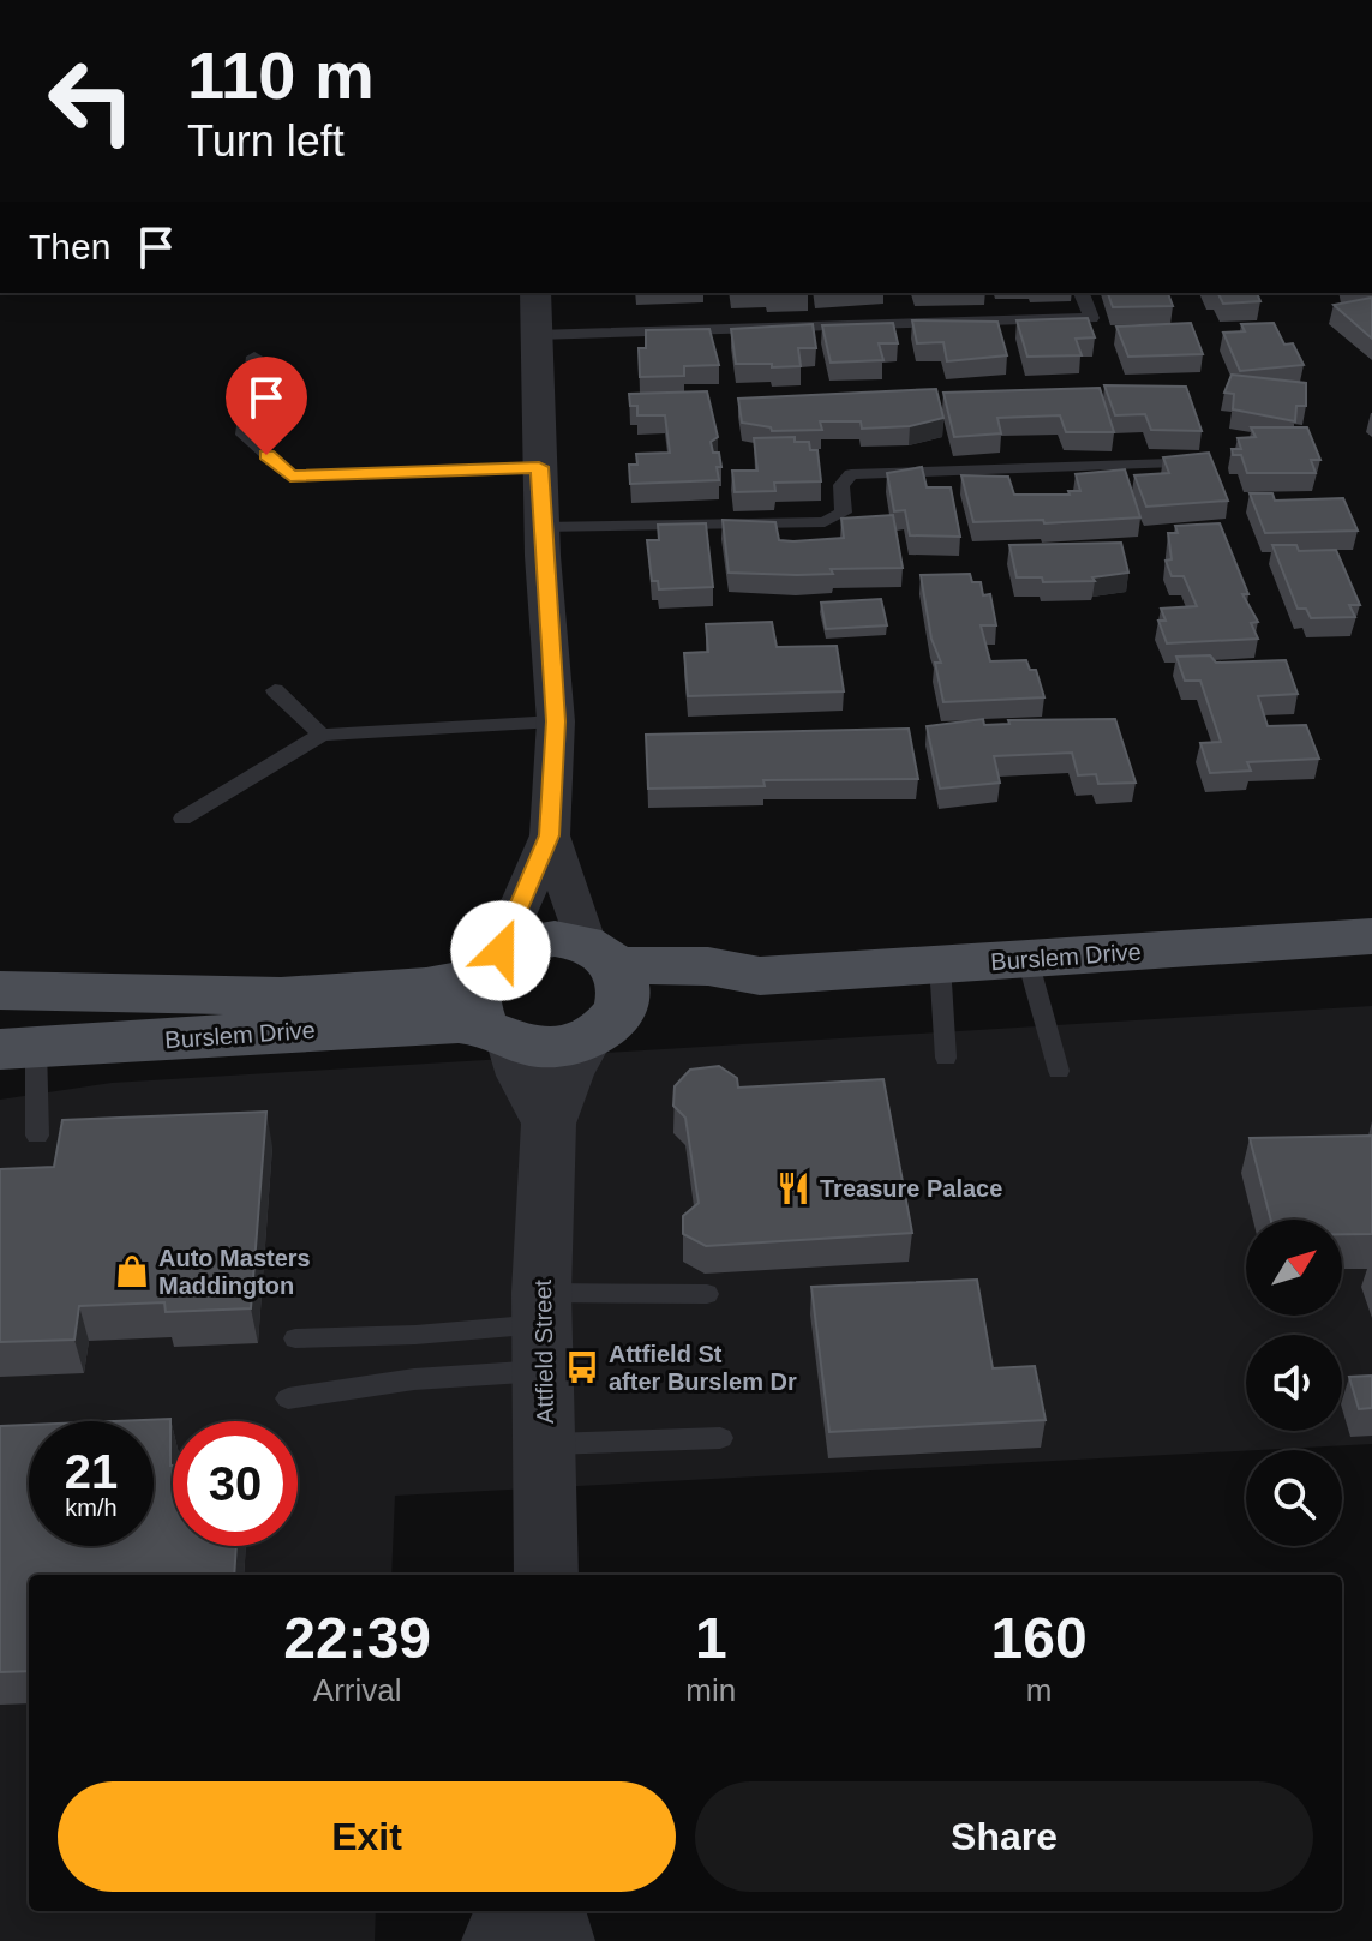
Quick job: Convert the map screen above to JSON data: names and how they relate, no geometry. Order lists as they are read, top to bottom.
{
  "streets": {
    "main road": ["Burslem Drive"],
    "street": ["Attfield Street"]
  },
  "crossings": [
    ["Burslem Drive", "Attfield Street"]
  ],
  "places": {
    "restaurant": ["Treasure Palace"],
    "shop": ["Auto Masters Maddington"],
    "bus stop": ["Attfield St after Burslem Dr"]
  },
  "north": "top right",
  "page": {
    "turn": ["110 m", "Turn left"],
    "then": "Then",
    "speed": "21 km/h",
    "limit": "30",
    "eta": [
      "22:39",
      "Arrival",
      "1",
      "min",
      "160",
      "m"
    ],
    "buttons": ["Exit", "Share"]
  }
}
